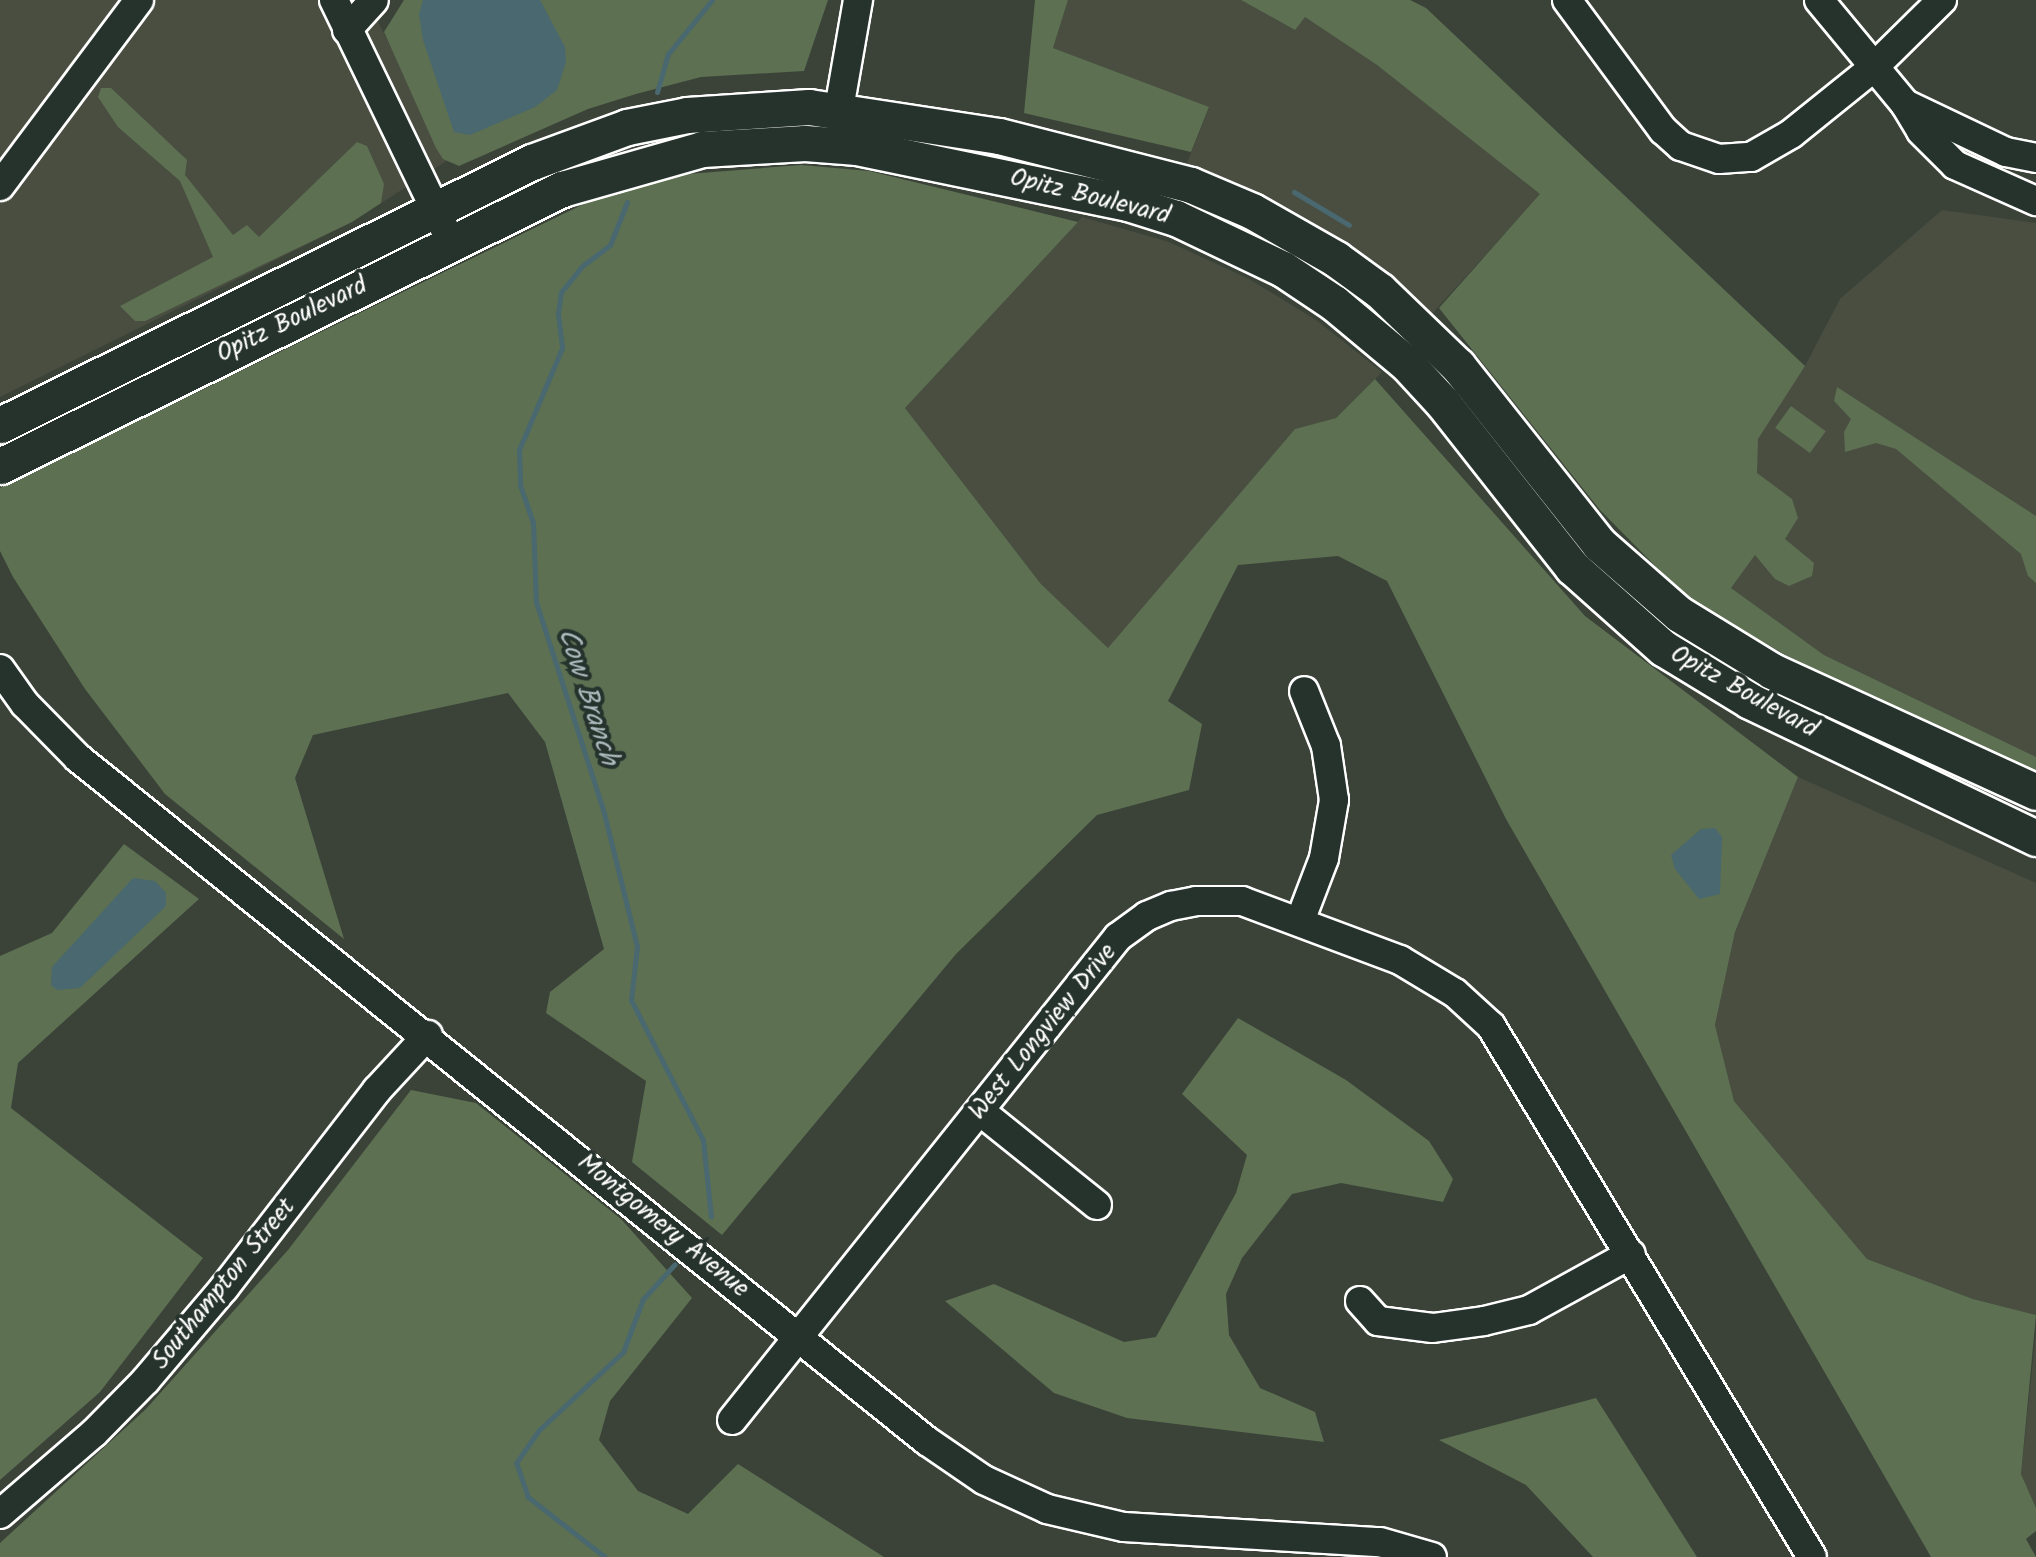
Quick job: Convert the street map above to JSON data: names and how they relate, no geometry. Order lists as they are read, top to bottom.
{
  "streets": {
    "main road": ["Opitz Boulevard"],
    "street": ["West Longview Drive", "Montgomery Avenue", "Southampton Street"]
  },
  "crossings": [
    ["West Longview Drive", "Montgomery Avenue"],
    ["Montgomery Avenue", "Southampton Street"]
  ],
  "water": ["Cow Branch"]
}
